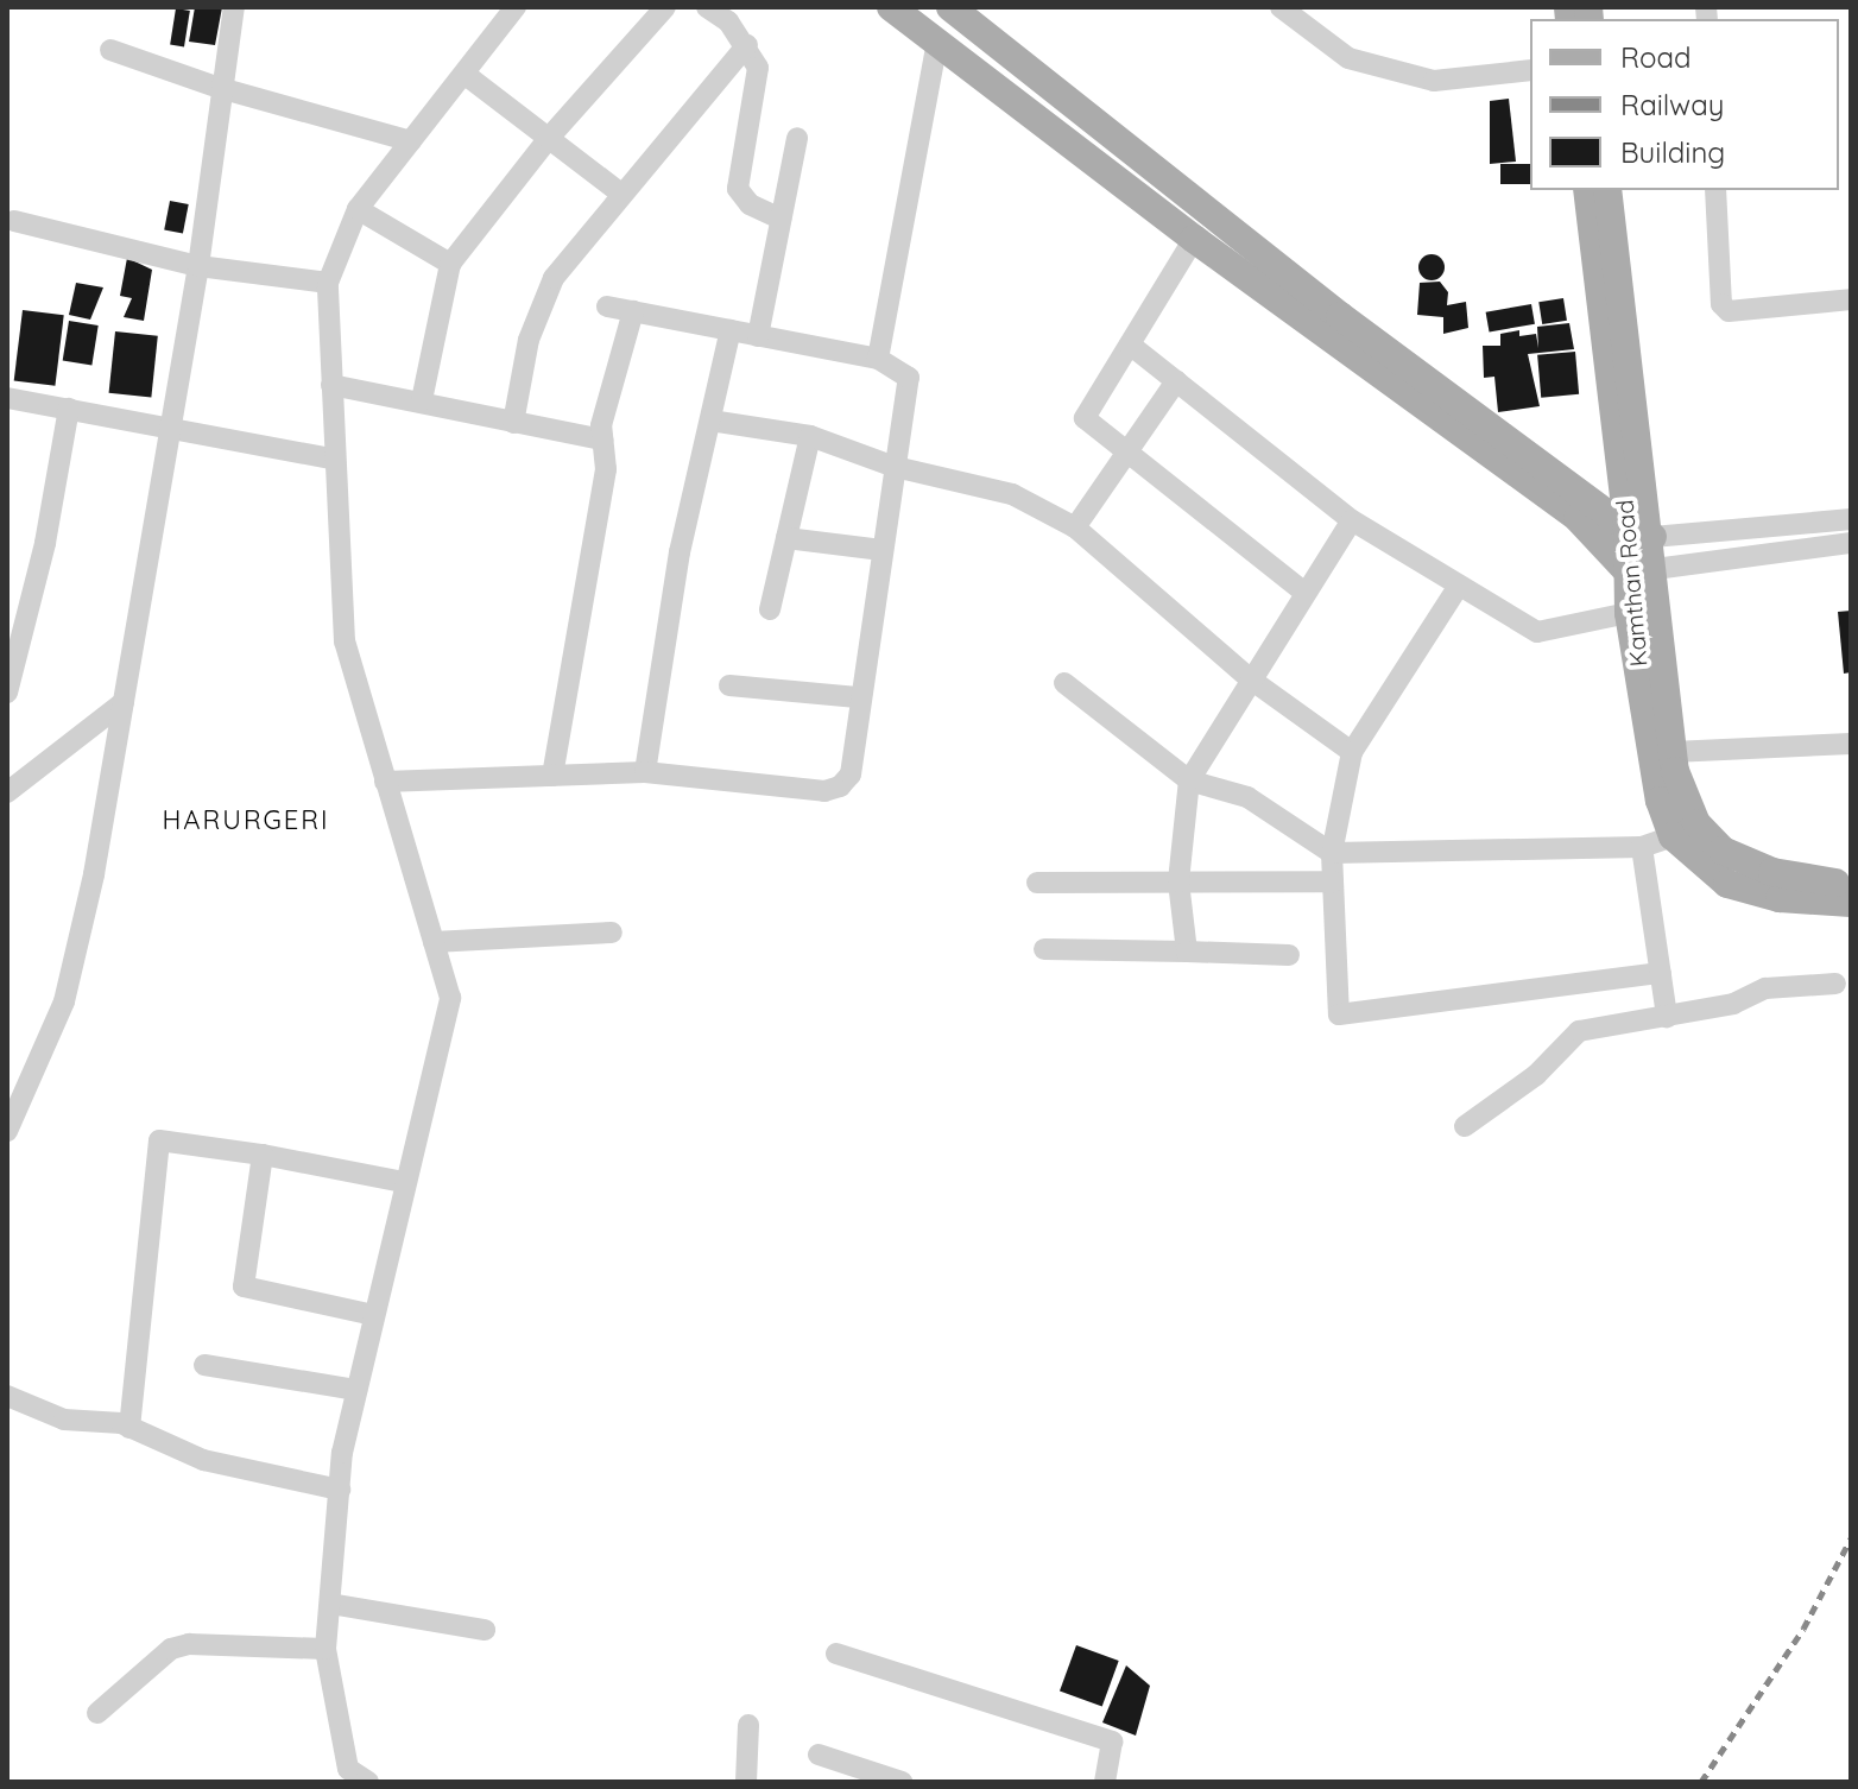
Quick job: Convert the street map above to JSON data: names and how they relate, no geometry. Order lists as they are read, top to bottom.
{
  "streets": {
    "main road": ["Kamthan Road"]
  },
  "districts": ["HARURGERI"],
  "legend": ["Road", "Railway", "Building"]
}
